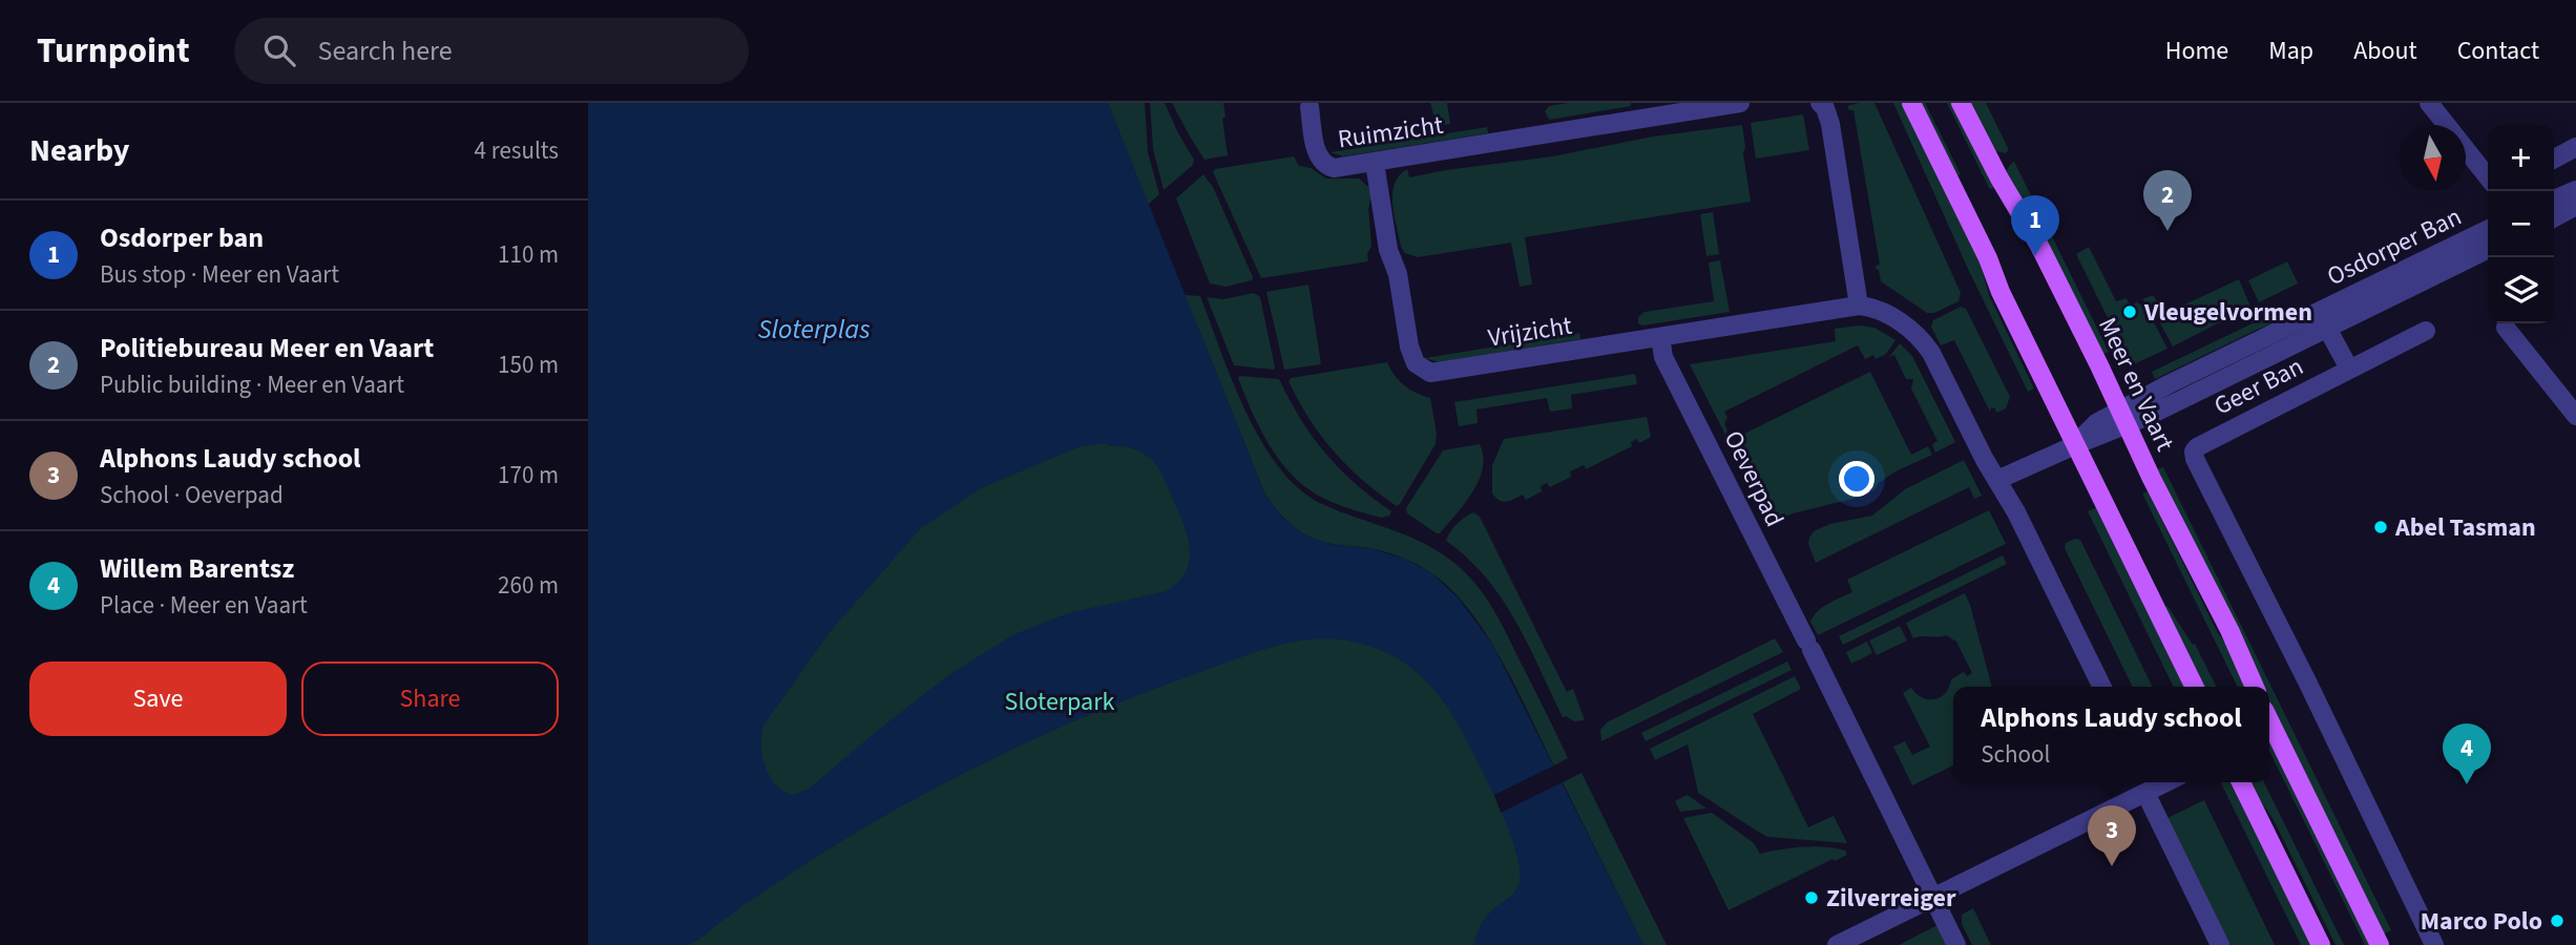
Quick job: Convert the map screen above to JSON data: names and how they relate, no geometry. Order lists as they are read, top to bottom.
{
  "streets": {
    "main road": ["Meer en Vaart"],
    "street": [
      "Ruimzicht",
      "Osdorper Ban",
      "Vrijzicht",
      "Geer Ban",
      "Oeverpad"
    ]
  },
  "crossings": [
    ["Ruimzicht", "Vrijzicht"],
    ["Osdorper Ban", "Meer en Vaart"],
    ["Vrijzicht", "Oeverpad"],
    ["Meer en Vaart", "Geer Ban"]
  ],
  "water": ["Sloterplas"],
  "parks": ["Sloterpark"],
  "places": [
    "Vleugelvormen",
    "Abel Tasman",
    "Zilverreiger",
    "Marco Polo"
  ],
  "north": "bottom",
  "page": {
    "header": "Turnpoint",
    "search": "Search here",
    "nav": [
      "Home",
      "Map",
      "About",
      "Contact"
    ],
    "heading": ["Nearby", "4 results"],
    "map_buttons": ["+", "−"],
    "pins": [
      "2",
      "1",
      "4",
      "3"
    ],
    "list": [
      {
        "mark": "1",
        "name": "Osdorper ban",
        "note": "Bus stop · Meer en Vaart",
        "value": "110 m"
      },
      {
        "mark": "2",
        "name": "Politiebureau Meer en Vaart",
        "note": "Public building · Meer en Vaart",
        "value": "150 m"
      },
      {
        "mark": "3",
        "name": "Alphons Laudy school",
        "note": "School · Oeverpad",
        "value": "170 m"
      },
      {
        "mark": "4",
        "name": "Willem Barentsz",
        "note": "Place · Meer en Vaart",
        "value": "260 m"
      }
    ],
    "buttons": ["Save", "Share"],
    "popup": ["Alphons Laudy school", "School"]
  }
}
